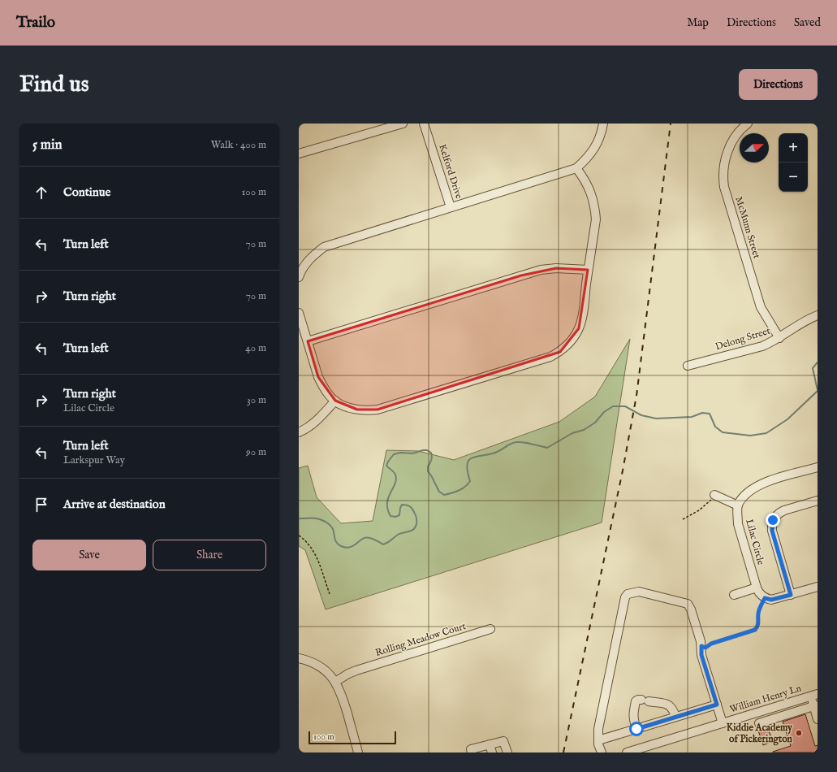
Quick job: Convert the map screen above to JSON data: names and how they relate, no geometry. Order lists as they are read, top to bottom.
{
  "streets": {
    "street": [
      "Kelford Drive",
      "McMunn Street",
      "Delong Street",
      "Lilac Circle",
      "Rolling Meadow Court",
      "William Henry Ln"
    ]
  },
  "crossings": [
    ["McMunn Street", "Delong Street"]
  ],
  "places": ["Kiddie Academy of Pickerington"],
  "scale_bar": "100 m",
  "north": "right",
  "page": {
    "header": "Trailo",
    "nav": ["Map", "Directions", "Saved"],
    "buttons": [
      "Directions",
      ["Save", "Share"]
    ],
    "title": "Find us",
    "heading": ["5 min", "Walk · 400 m"],
    "map_buttons": ["+", "−"],
    "list": [
      ["Continue", "100 m"],
      ["Turn left", "70 m"],
      ["Turn right", "70 m"],
      ["Turn left", "40 m"],
      ["Turn right", "Lilac Circle", "30 m"],
      ["Turn left", "Larkspur Way", "90 m"],
      "Arrive at destination"
    ],
    "scale": "100 m"
  }
}
